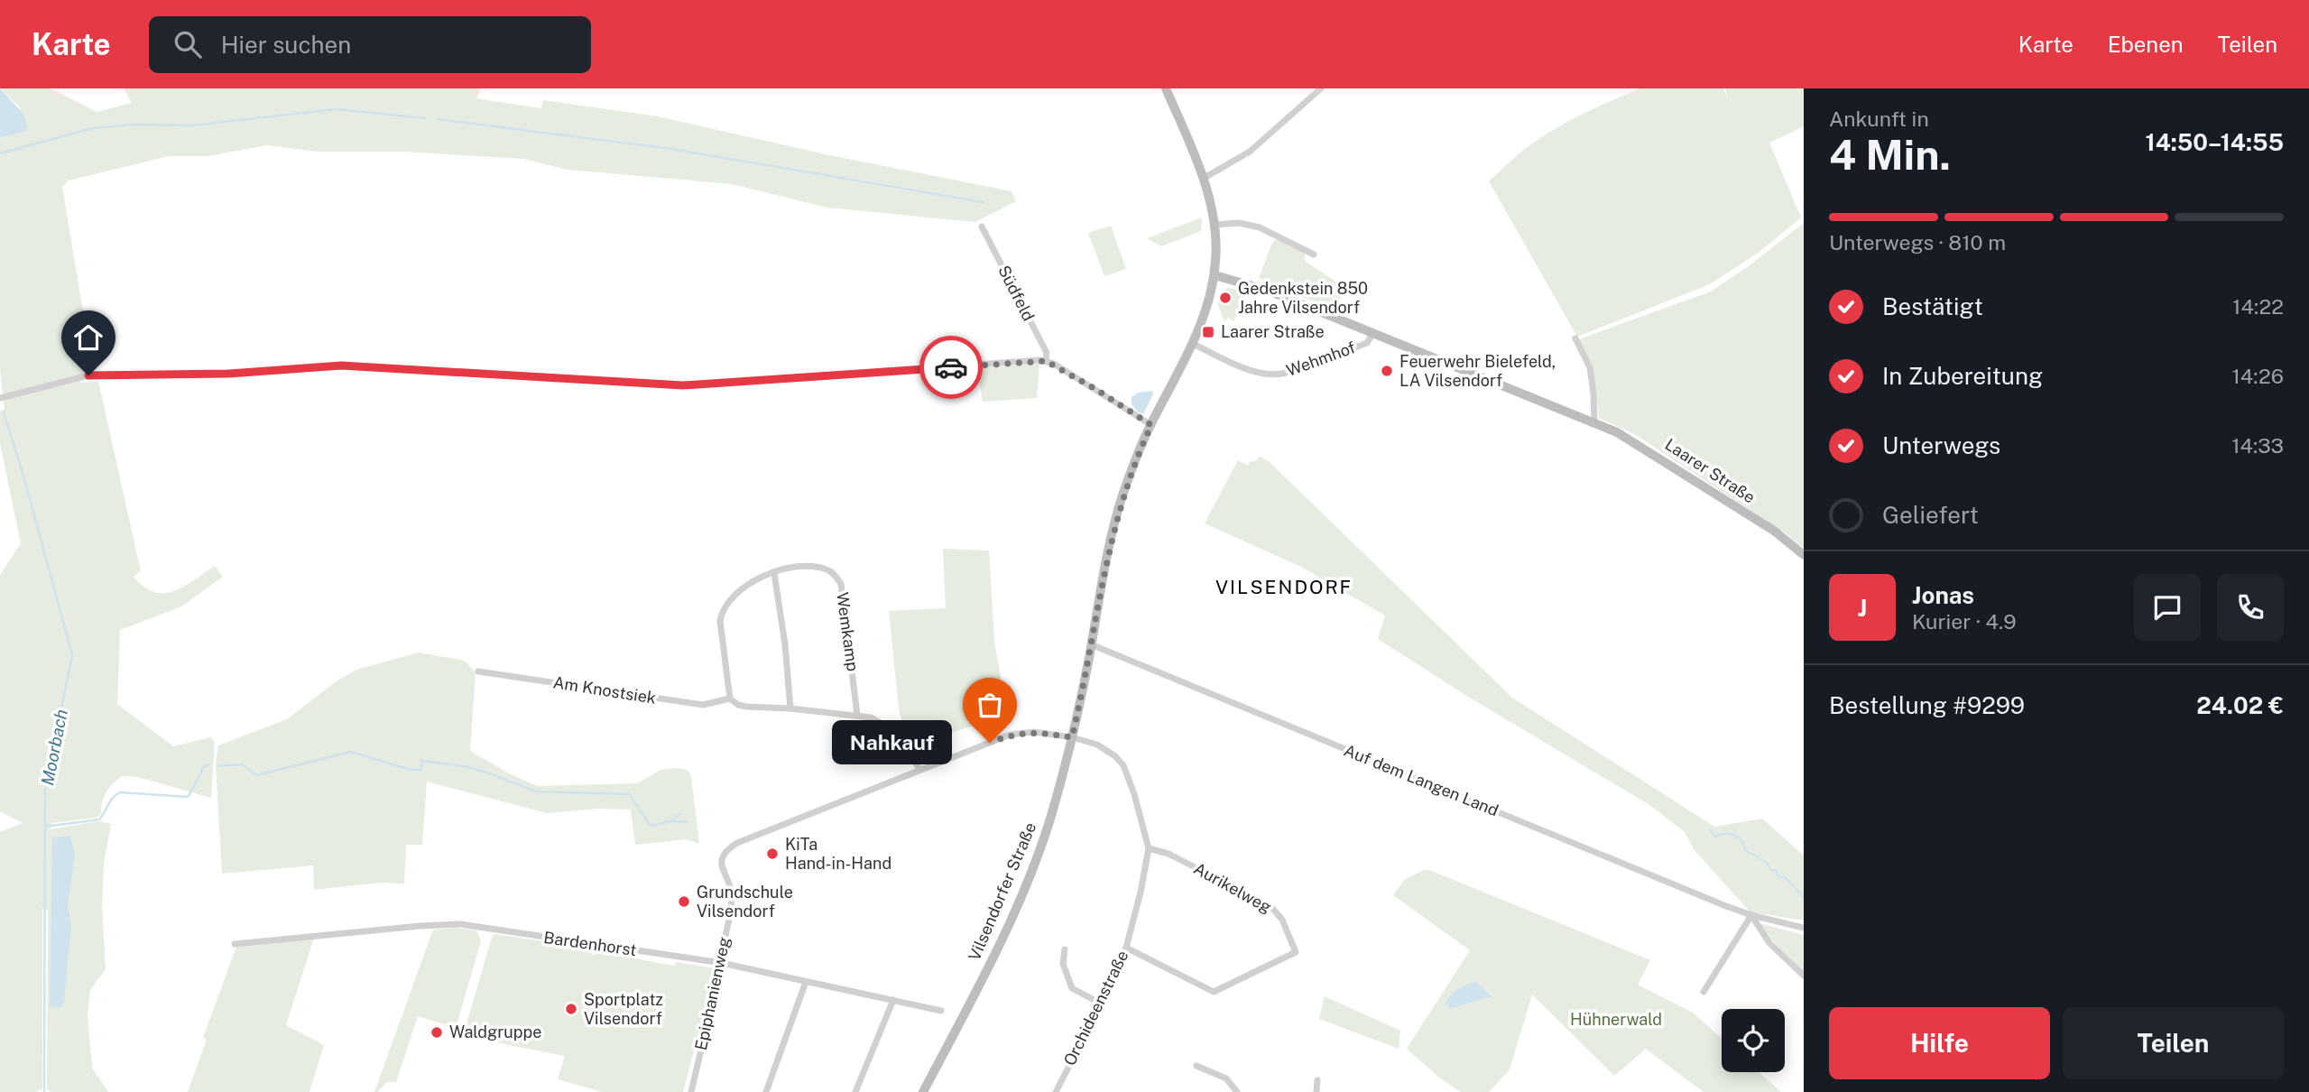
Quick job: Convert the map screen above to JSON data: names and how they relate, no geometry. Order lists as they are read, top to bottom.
{
  "streets": {
    "main road": ["Laarer Straße", "Vilsendorfer Straße"],
    "street": [
      "Südfeld",
      "Wehmhof",
      "Wemkamp",
      "Am Knostsiek",
      "Auf dem Langen Land",
      "Aurikelweg",
      "Bardenhorst",
      "Epiphanienweg",
      "Orchideenstraße"
    ]
  },
  "crossings": [
    ["Wehmhof", "Laarer Straße"],
    ["Wehmhof", "Vilsendorfer Straße"],
    ["Laarer Straße", "Vilsendorfer Straße"],
    ["Wemkamp", "Am Knostsiek"],
    ["Auf dem Langen Land", "Vilsendorfer Straße"],
    ["Aurikelweg", "Orchideenstraße"],
    ["Vilsendorfer Straße", "Epiphanienweg"],
    ["Vilsendorfer Straße", "Orchideenstraße"],
    ["Bardenhorst", "Epiphanienweg"],
    ["Epiphanienweg", "Orchideenstraße"]
  ],
  "districts": ["VILSENDORF"],
  "water": ["Moorbach"],
  "parks": ["Hühnerwald"],
  "places": {
    "other": [
      "Gedenkstein 850 Jahre Vilsendorf",
      "Feuerwehr Bielefeld, LA Vilsendorf",
      "Nahkauf",
      "KiTa Hand-in-Hand",
      "Grundschule Vilsendorf",
      "Sportplatz Vilsendorf",
      "Waldgruppe"
    ],
    "transit": ["Laarer Straße"]
  },
  "page": {
    "header": "Karte",
    "search": "Hier suchen",
    "nav": ["Karte", "Ebenen", "Teilen"],
    "heading": ["4 Min.", "Ankunft in", "14:50–14:55"],
    "panel": [
      "Jonas",
      "Kurier · 4.9",
      "Bestellung #9299",
      "24.02 €"
    ],
    "bar": "Unterwegs · 810 m",
    "list": [
      ["Bestätigt", "14:22"],
      ["In Zubereitung", "14:26"],
      ["Unterwegs", "14:33"],
      "Geliefert"
    ],
    "round": "J",
    "bubble": "Nahkauf",
    "buttons": ["Hilfe", "Teilen"]
  }
}
